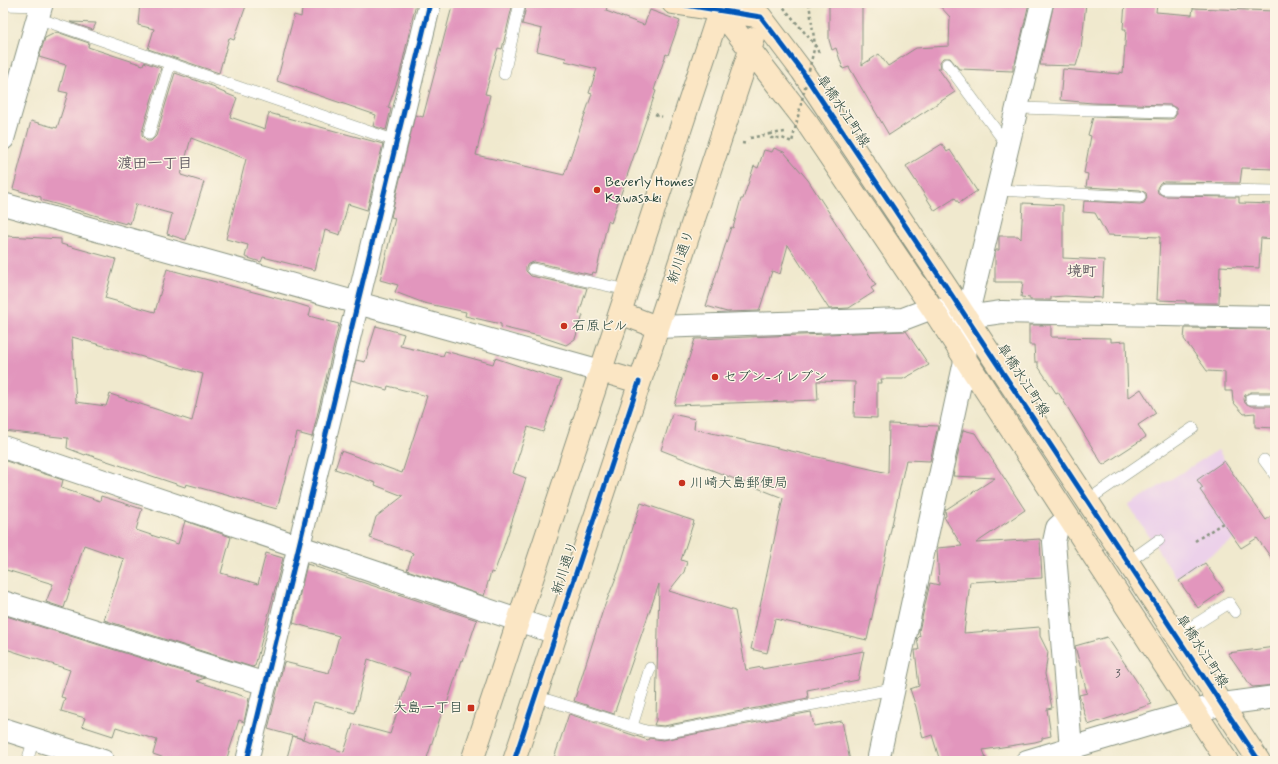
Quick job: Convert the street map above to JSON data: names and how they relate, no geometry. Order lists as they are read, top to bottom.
{
  "streets": {
    "street": ["皐橋水江町線", "新川通り"]
  },
  "crossings": [
    ["皐橋水江町線", "新川通り"]
  ],
  "districts": ["渡田一丁目", "境町"],
  "places": {
    "other": [
      "Beverly Homes Kawasaki",
      "石原ビル",
      "セブン-イレブン",
      "川崎大島郵便局"
    ],
    "transit": ["大島一丁目"]
  },
  "house_numbers": ["3"]
}
